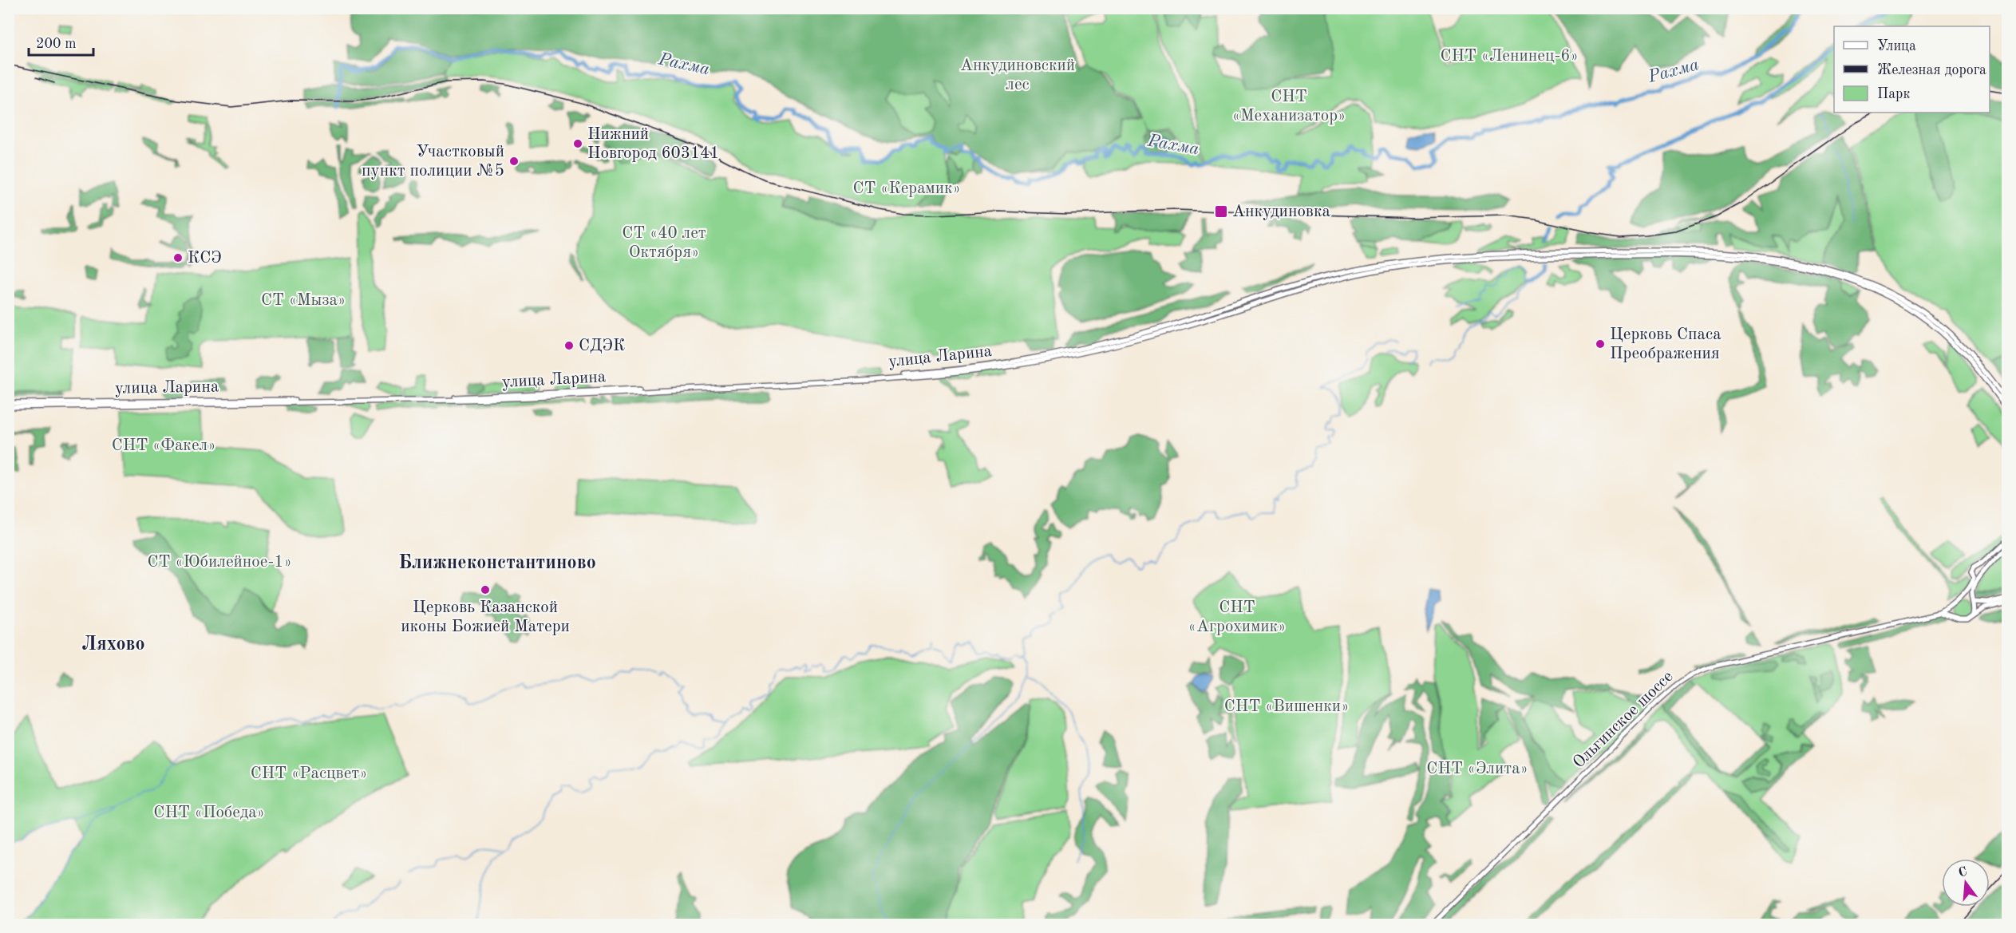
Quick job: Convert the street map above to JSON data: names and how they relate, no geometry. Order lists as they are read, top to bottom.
{
  "streets": {
    "main road": ["улица Ларина", "Ольгинское шоссе"]
  },
  "districts": ["Ближнеконстантиново", "Ляхово"],
  "water": ["Рахма"],
  "parks": [
    "СНТ «Ленинец-6»",
    "Анкудиновский лес",
    "СНТ «Механизатор»",
    "СТ «Керамик»",
    "СТ «40 лет Октября»",
    "СТ «Мыза»",
    "СНТ «Факел»",
    "СТ «Юбилейное-1»",
    "СНТ «Агрохимик»",
    "СНТ «Вишенки»",
    "СНТ «Элита»",
    "СНТ «Расцвет»",
    "СНТ «Победа»"
  ],
  "places": {
    "other": [
      "Нижний Новгород 603141",
      "Участковый пункт полиции №5",
      "КСЭ",
      "Церковь Спаса Преображения",
      "СДЭК",
      "Церковь Казанской иконы Божией Матери"
    ],
    "transit": ["Анкудиновка"]
  },
  "legend": ["Улица", "Железная дорога", "Парк"],
  "scale_bar": "200 m",
  "north": "top"
}
